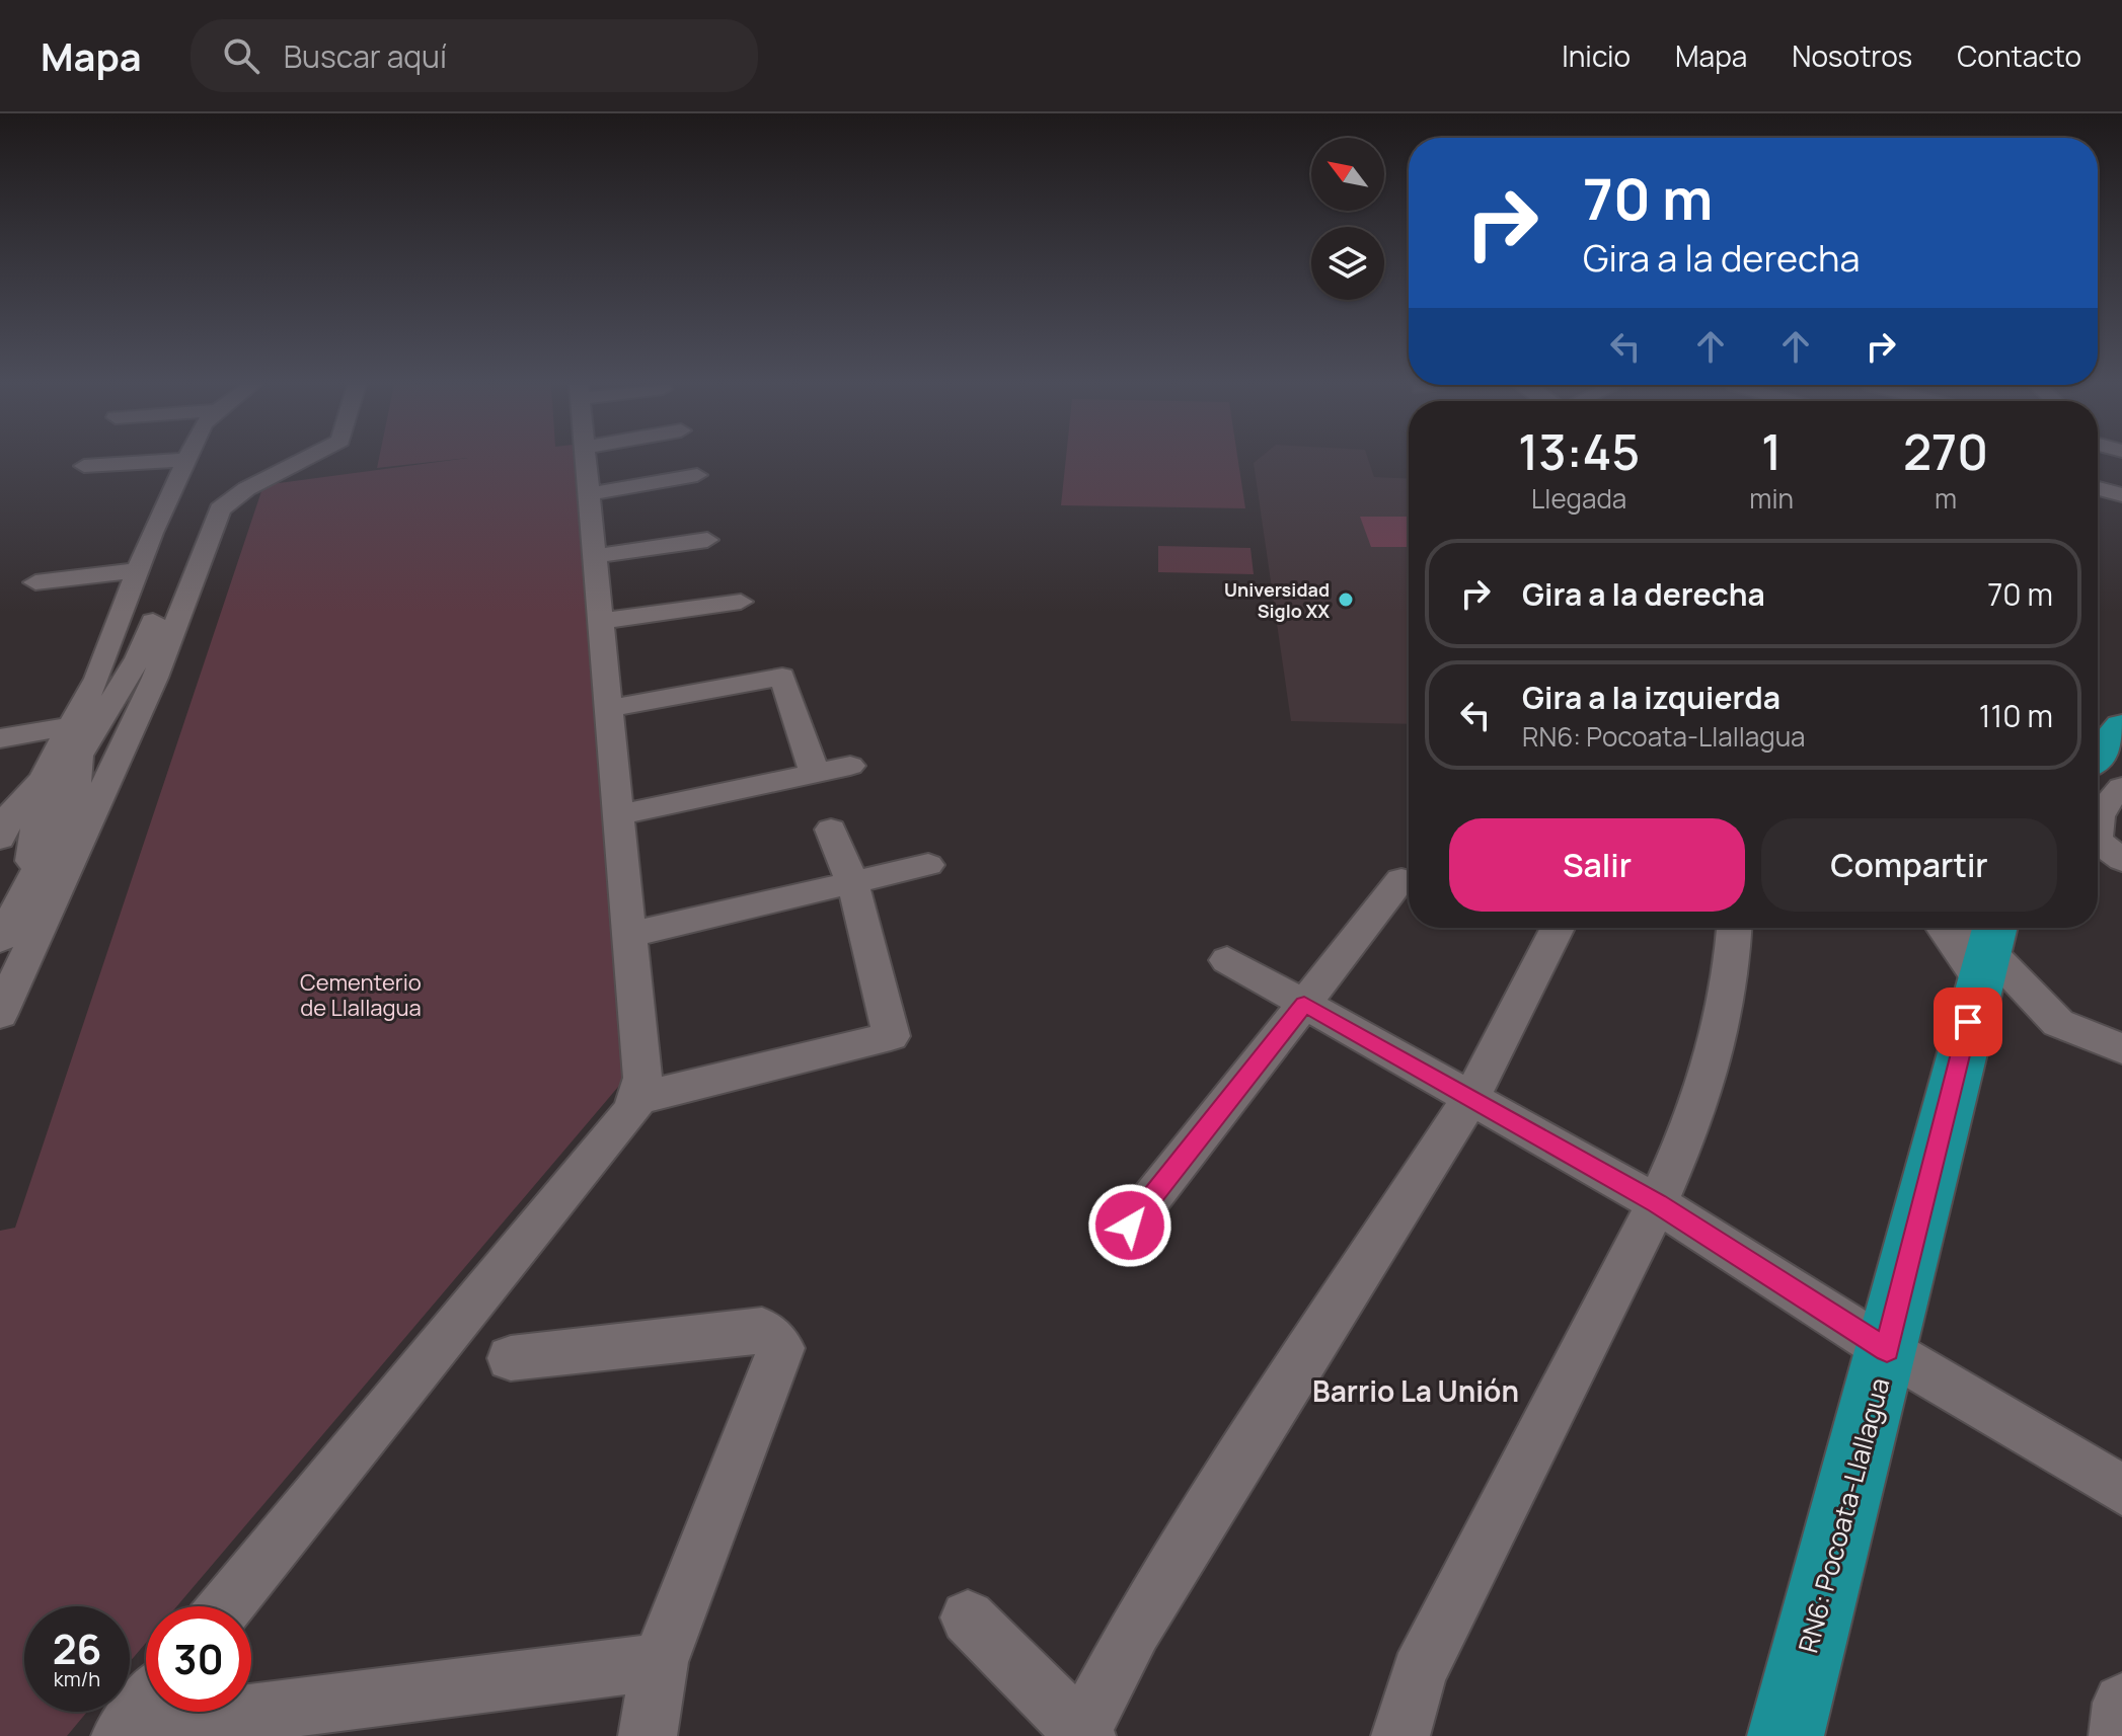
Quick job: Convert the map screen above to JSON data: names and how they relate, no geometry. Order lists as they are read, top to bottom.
{
  "streets": {
    "highway": ["RN6: Pocoata-Llallagua"]
  },
  "districts": ["Barrio La Unión"],
  "parks": ["Cementerio de Llallagua"],
  "places": ["Universidad Siglo XX"],
  "north": "top left",
  "page": {
    "header": "Mapa",
    "search": "Buscar aquí",
    "nav": [
      "Inicio",
      "Mapa",
      "Nosotros",
      "Contacto"
    ],
    "turn": ["70 m", "Gira a la derecha"],
    "eta": [
      "13:45",
      "Llegada",
      "1",
      "min",
      "270",
      "m"
    ],
    "list": [
      {
        "name": "Gira a la derecha",
        "value": "70 m"
      },
      {
        "name": "Gira a la izquierda",
        "note": "RN6: Pocoata-Llallagua",
        "value": "110 m"
      }
    ],
    "buttons": ["Salir", "Compartir"],
    "speed": "26 km/h",
    "limit": "30"
  }
}
